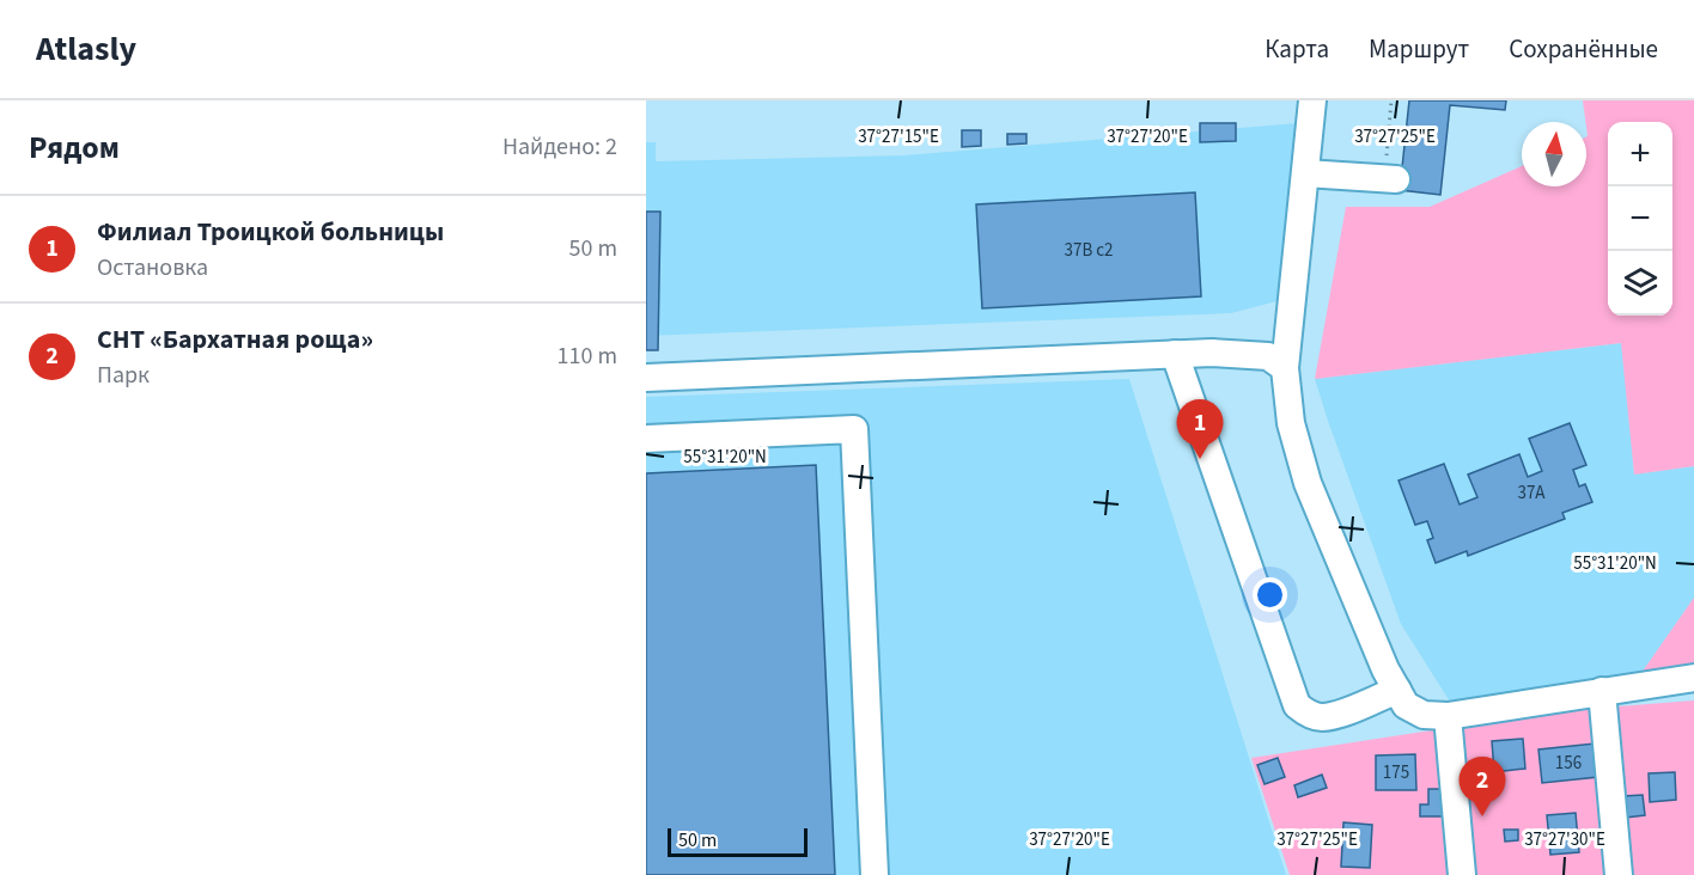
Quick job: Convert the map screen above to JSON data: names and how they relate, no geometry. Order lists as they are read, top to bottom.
{
  "house_numbers": [
    "37В с2",
    "37А",
    "156",
    "175"
  ],
  "scale_bar": "50 m",
  "north": "top",
  "page": {
    "header": "Atlasly",
    "nav": ["Карта", "Маршрут", "Сохранённые"],
    "heading": ["Рядом", "Найдено: 2"],
    "map_buttons": ["+", "−"],
    "list": [
      {
        "mark": "1",
        "name": "Филиал Троицкой больницы",
        "note": "Остановка",
        "value": "50 m"
      },
      {
        "mark": "2",
        "name": "СНТ «Бархатная роща»",
        "note": "Парк",
        "value": "110 m"
      }
    ],
    "pins": ["1", "2"],
    "scale": "50 m"
  },
  "coordinates": [
    "37°27'15\"E",
    "37°27'20\"E",
    "37°27'25\"E",
    "55°31'20\"N",
    "37°27'30\"E"
  ]
}
